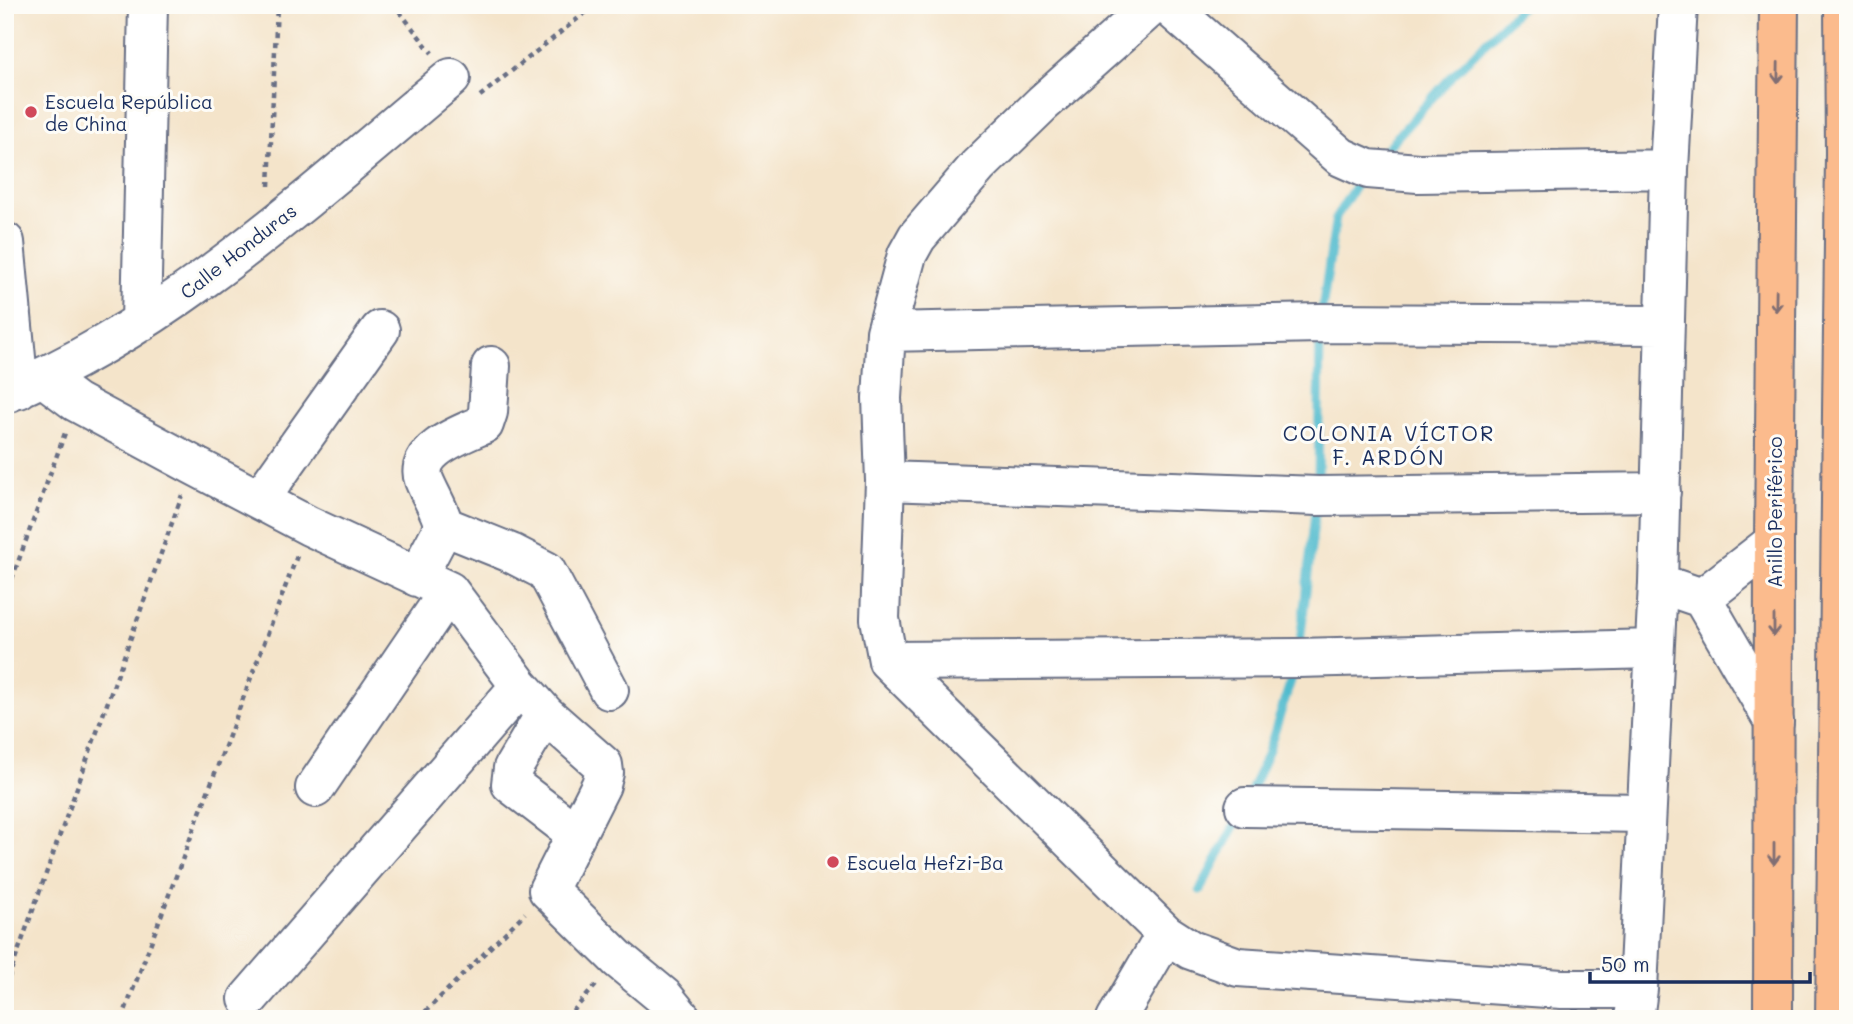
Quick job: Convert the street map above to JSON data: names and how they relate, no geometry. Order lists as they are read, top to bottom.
{
  "streets": {
    "highway": ["Anillo Periférico"],
    "street": ["Calle Honduras"]
  },
  "districts": ["COLONIA VÍCTOR F. ARDÓN"],
  "places": ["Escuela República de China", "Escuela Hefzi-Ba"],
  "scale_bar": "50 m"
}
